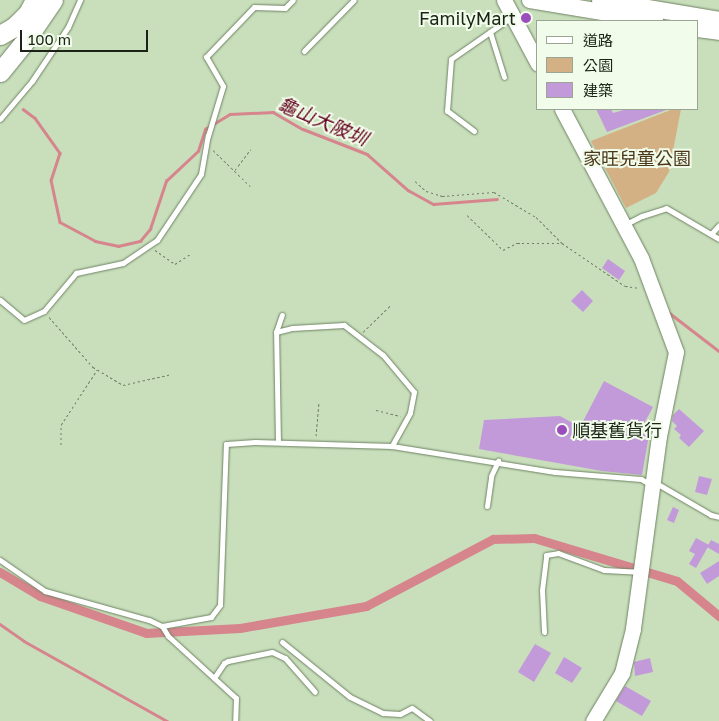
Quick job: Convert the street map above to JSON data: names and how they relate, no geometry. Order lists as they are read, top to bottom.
{
  "water": ["龜山大陂圳"],
  "parks": ["家旺兒童公園"],
  "places": ["FamilyMart", "順基舊貨行"],
  "legend": ["道路", "公園", "建築"],
  "scale_bar": "100 m"
}
